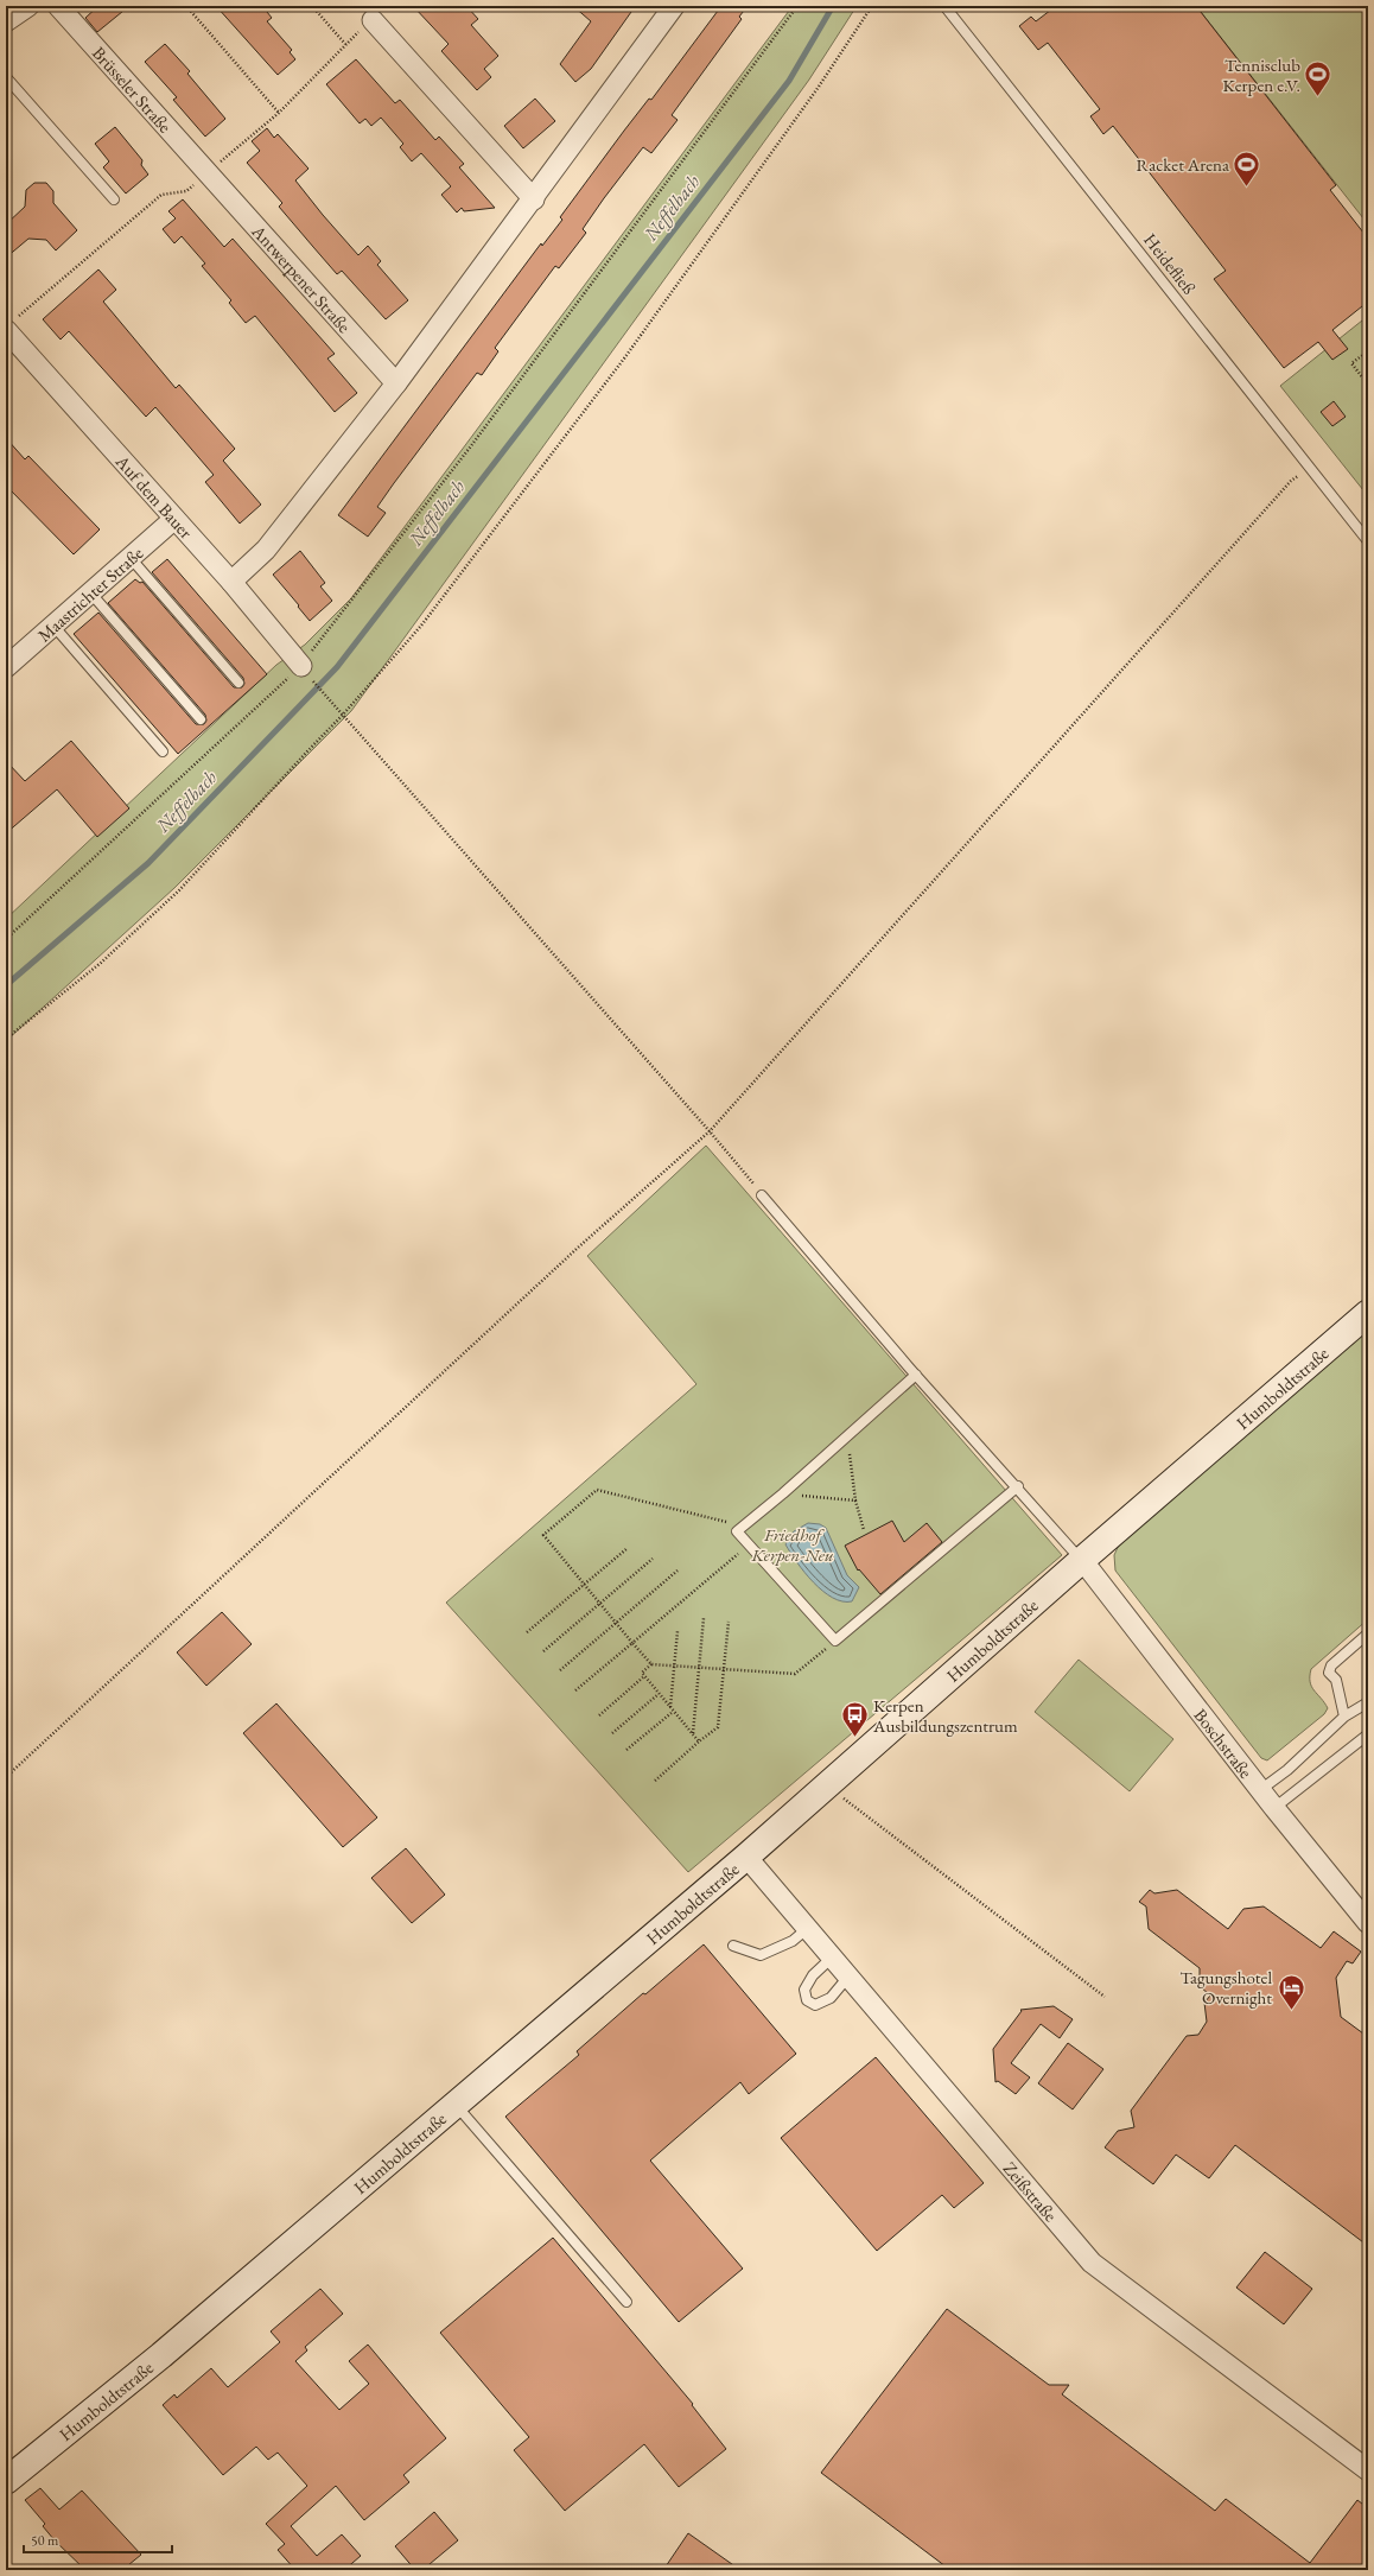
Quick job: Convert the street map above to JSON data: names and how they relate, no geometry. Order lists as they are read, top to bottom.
{
  "streets": {
    "street": [
      "Brüsseler Straße",
      "Antwerpener Straße",
      "Auf dem Bauer",
      "Maastrichter Straße",
      "Humboldtstraße",
      "Boschstraße",
      "Zeißstraße"
    ],
    "lane": ["Heidefließ"]
  },
  "crossings": [
    ["Brüsseler Straße", "Antwerpener Straße"],
    ["Auf dem Bauer", "Maastrichter Straße"],
    ["Humboldtstraße", "Boschstraße"],
    ["Humboldtstraße", "Zeißstraße"]
  ],
  "water": ["Neffelbach"],
  "parks": ["Friedhof Kerpen-Neu"],
  "places": {
    "sports": ["Tennisclub Kerpen e.V.", "Racket Arena"],
    "bus stop": ["Kerpen Ausbildungszentrum"],
    "hotel": ["Tagungshotel Overnight"]
  },
  "scale_bar": "50 m"
}
